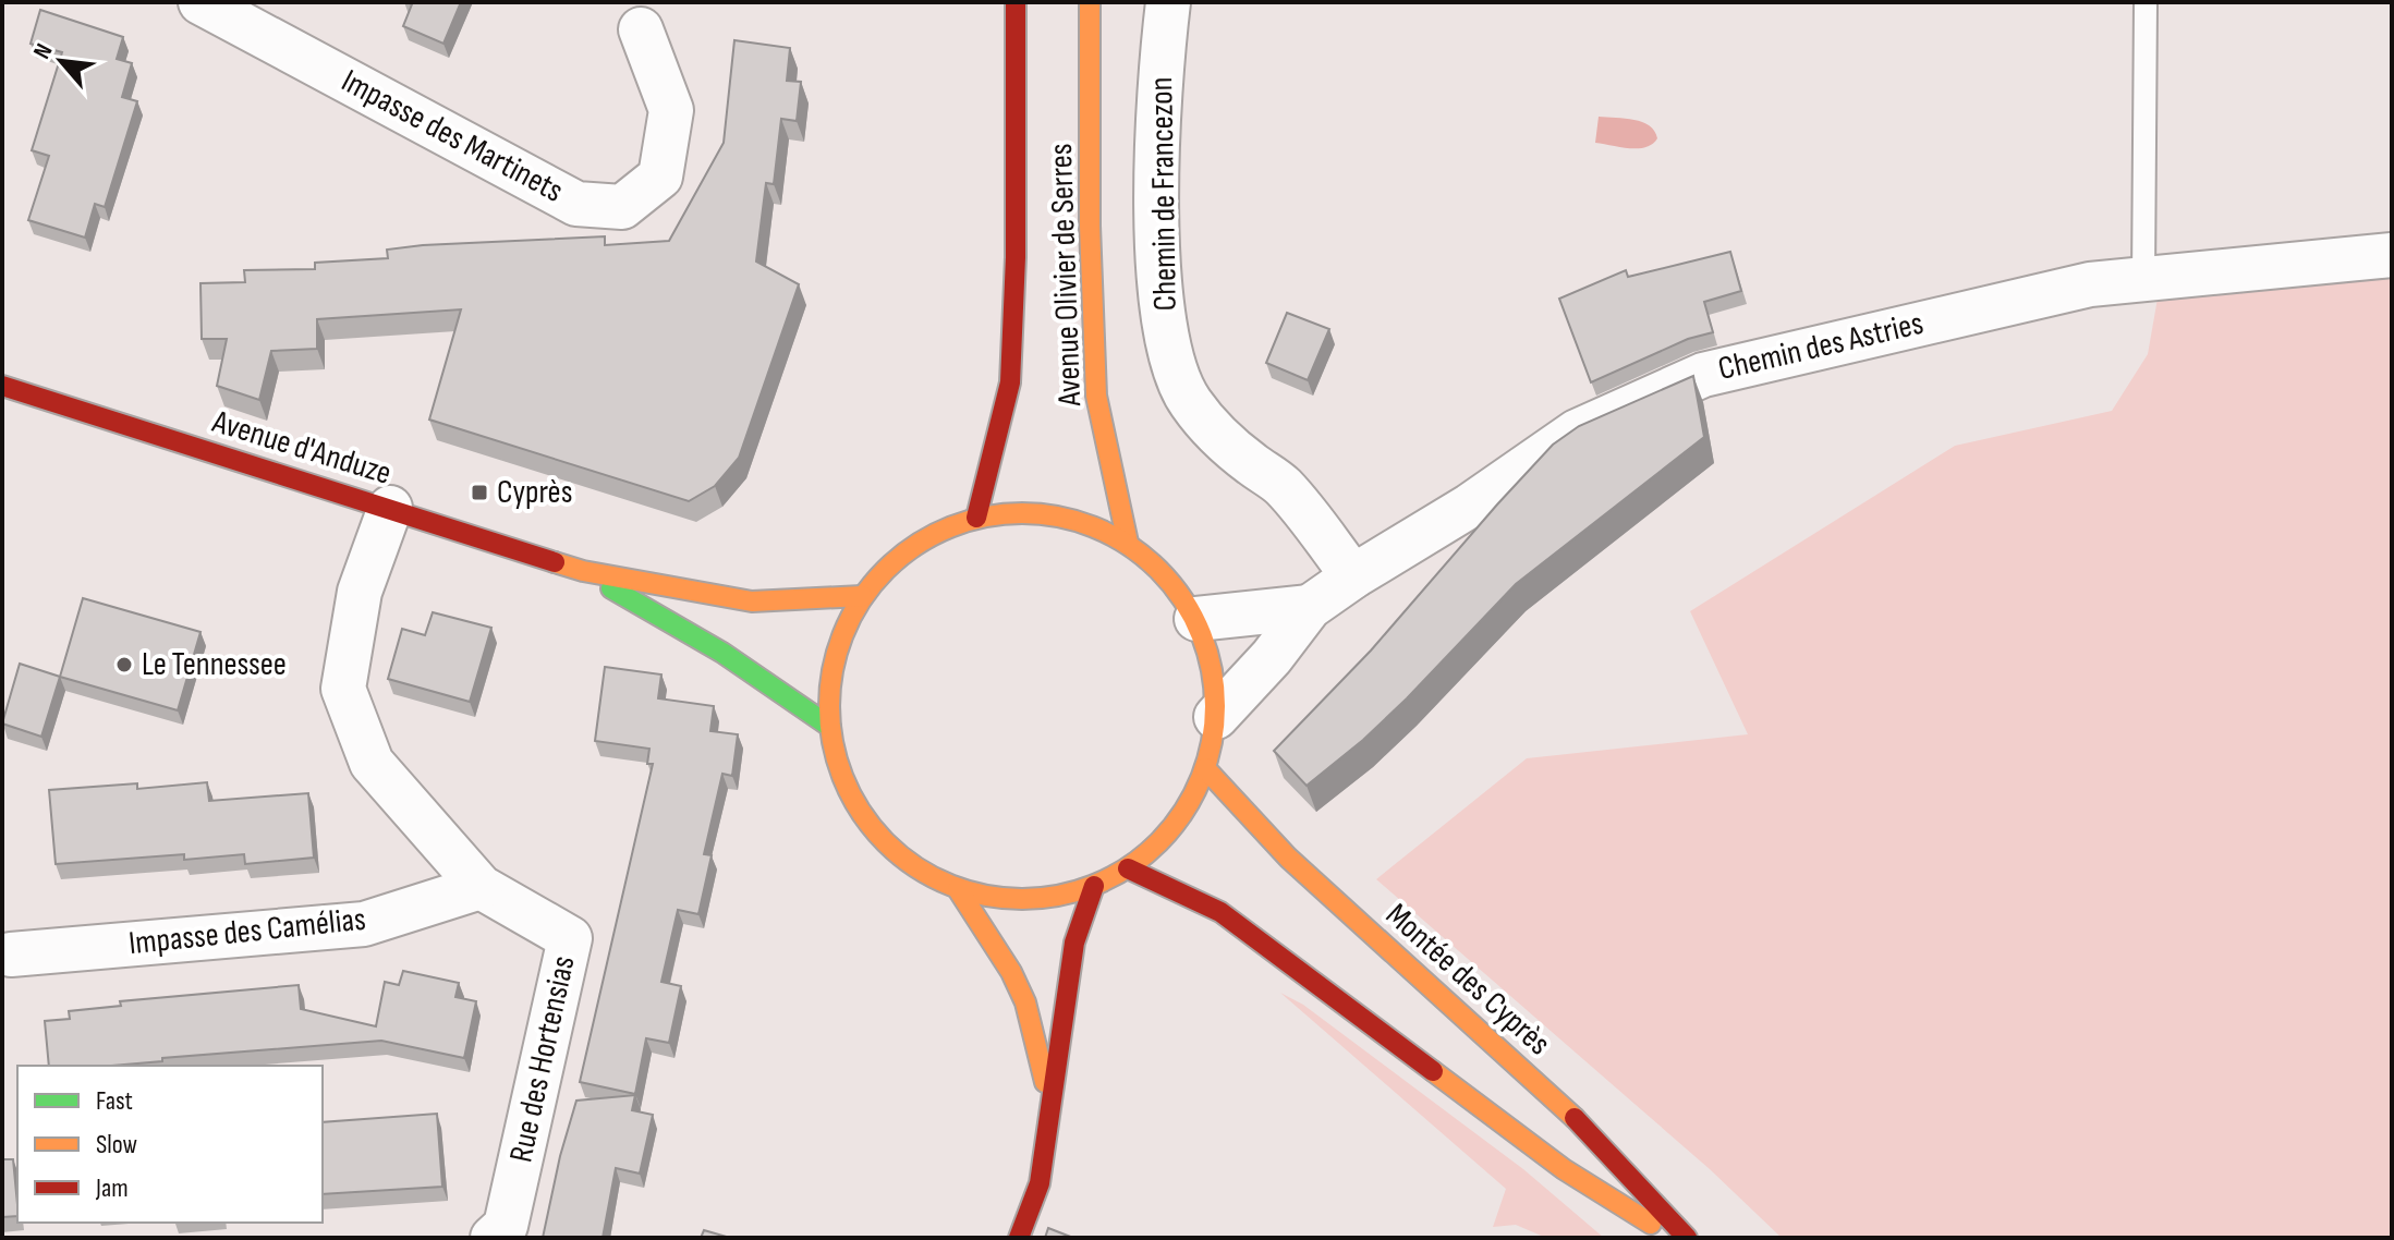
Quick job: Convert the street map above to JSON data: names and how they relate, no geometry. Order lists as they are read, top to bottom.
{
  "streets": {
    "main road": ["Avenue Olivier de Serres", "Avenue d'Anduze", "Montée des Cyprès"],
    "street": [
      "Impasse des Martinets",
      "Chemin de Francezon",
      "Chemin des Astries",
      "Impasse des Camélias",
      "Rue des Hortensias"
    ]
  },
  "crossings": [
    ["Chemin de Francezon", "Chemin des Astries"],
    ["Avenue d'Anduze", "Rue des Hortensias"],
    ["Impasse des Camélias", "Rue des Hortensias"]
  ],
  "places": {
    "transit": ["Cyprès"],
    "other": ["Le Tennessee"]
  },
  "legend": ["Fast", "Slow", "Jam"],
  "north": "top left"
}
